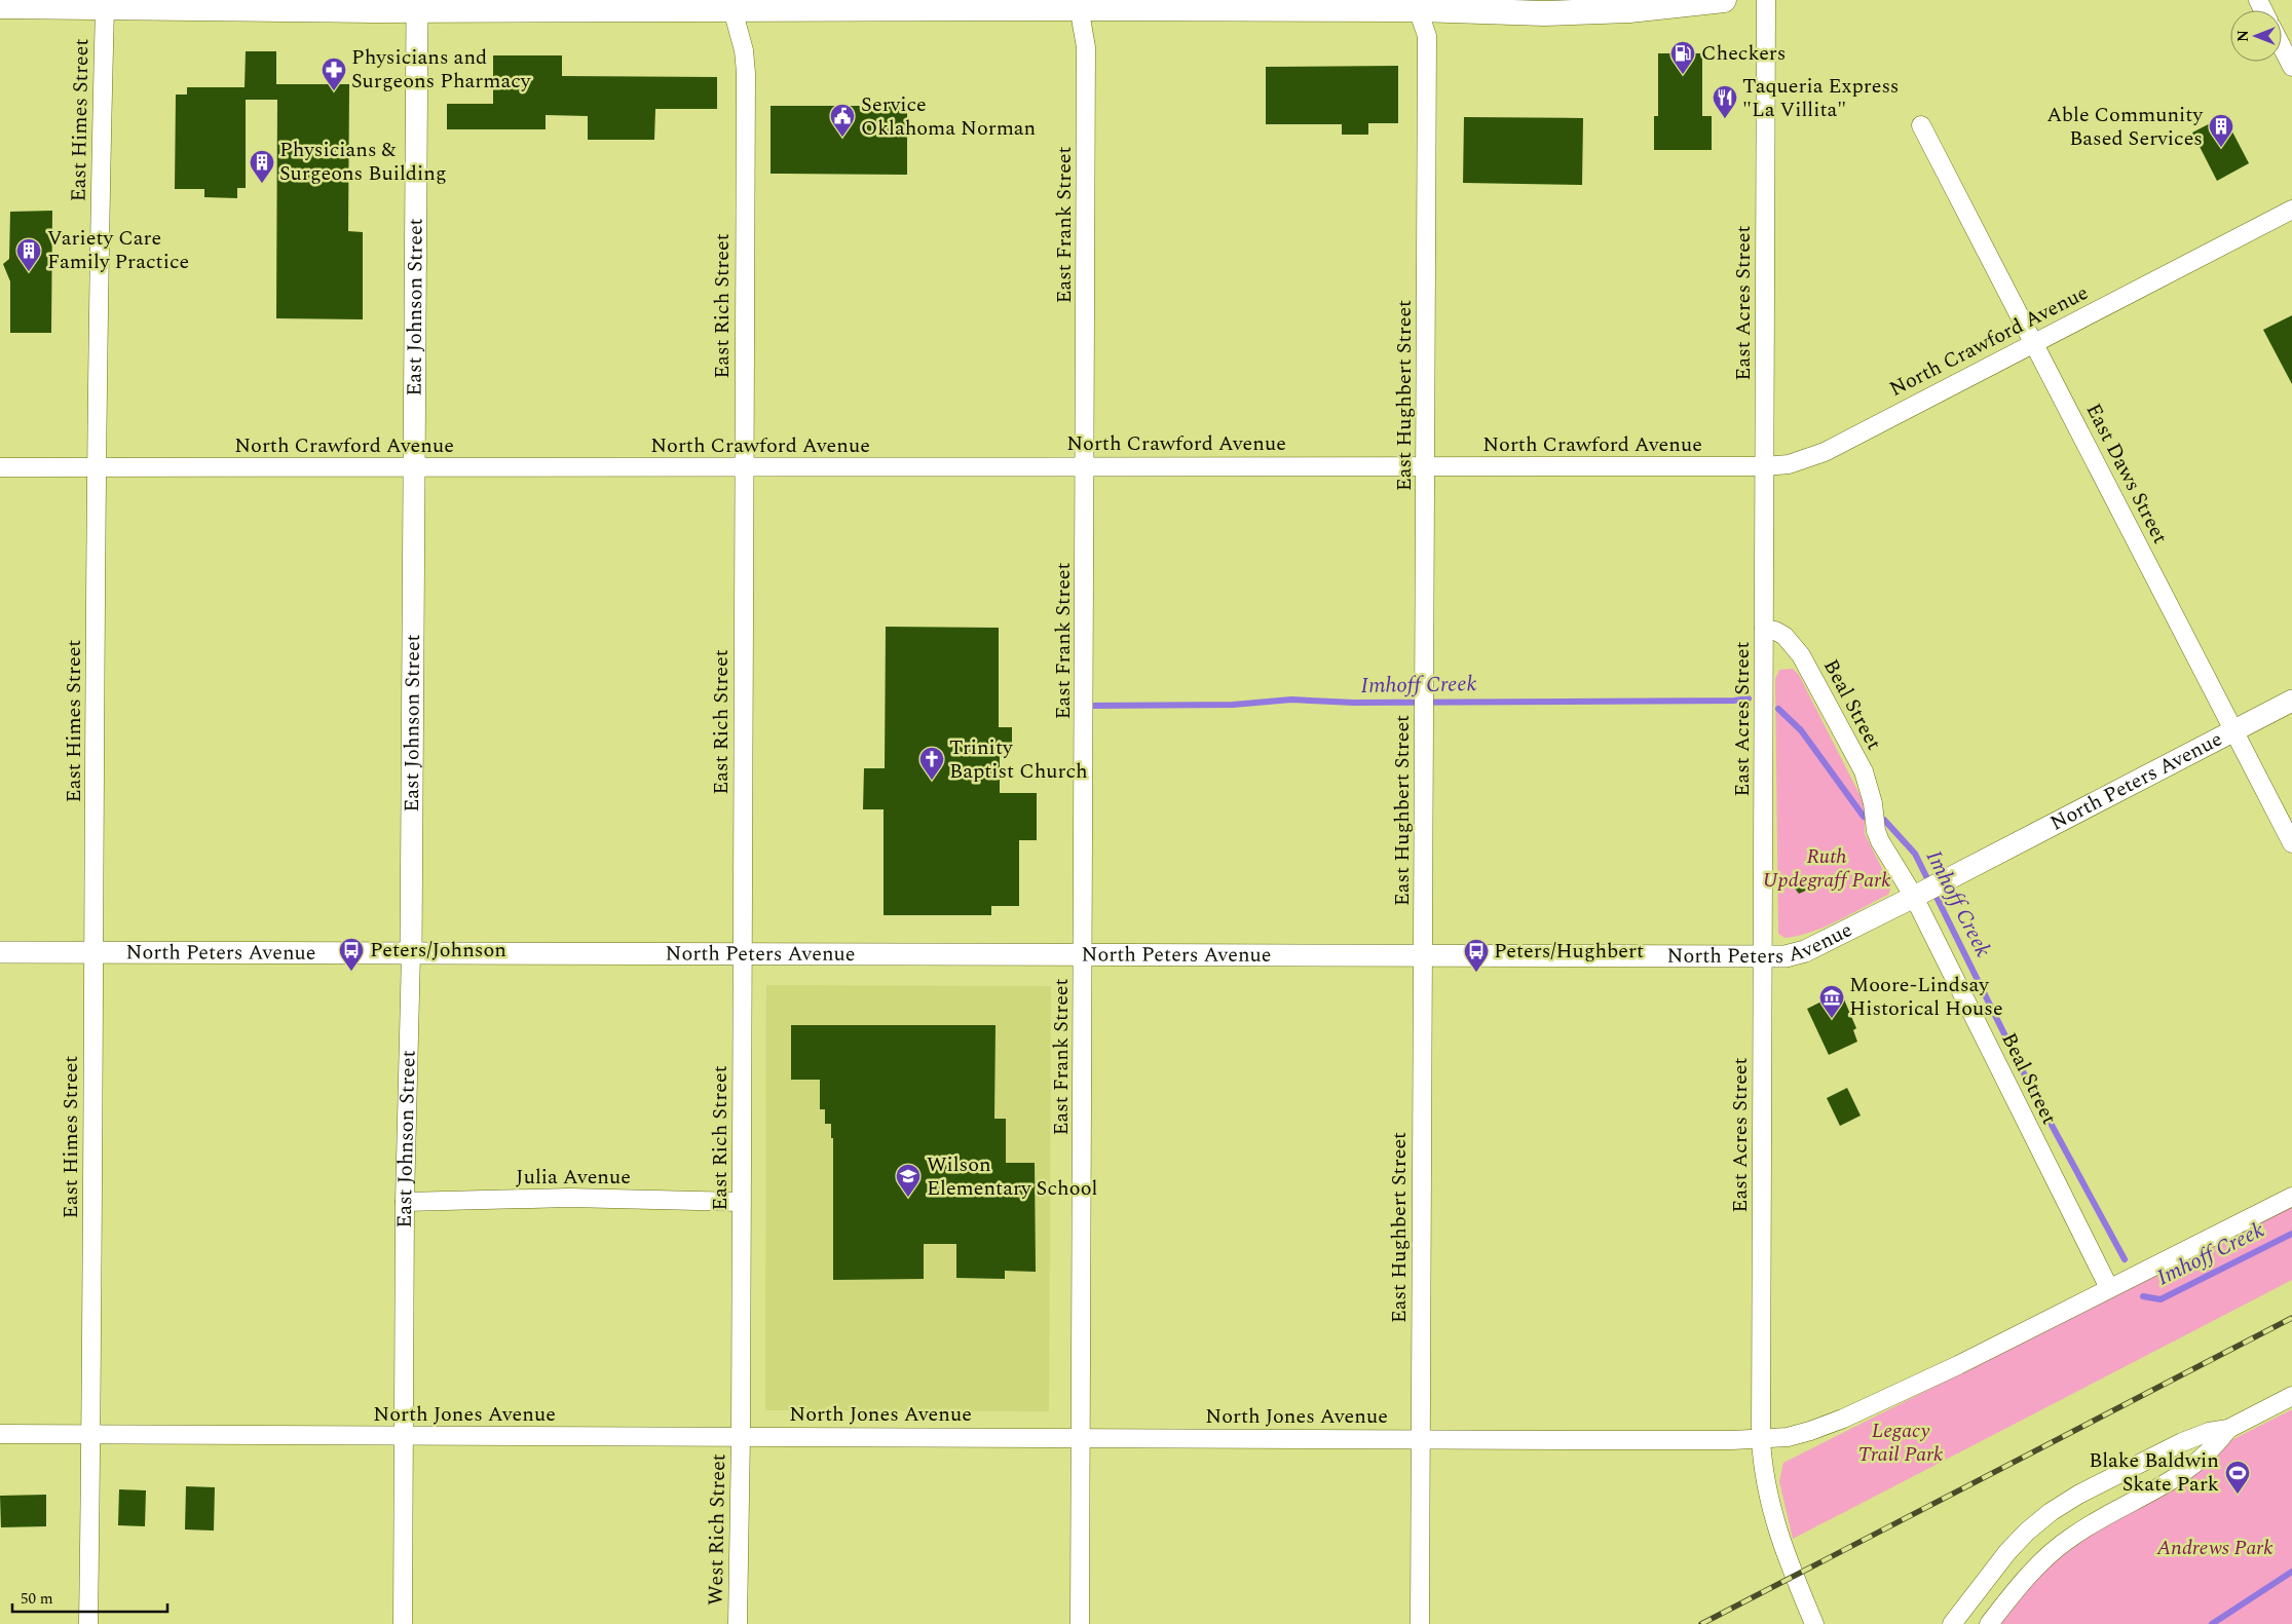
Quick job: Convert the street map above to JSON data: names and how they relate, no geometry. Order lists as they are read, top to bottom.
{
  "streets": {
    "street": [
      "East Himes Street",
      "East Frank Street",
      "East Acres Street",
      "East Rich Street",
      "East Johnson Street",
      "North Crawford Avenue",
      "East Hughbert Street",
      "East Daws Street",
      "Beal Street",
      "North Peters Avenue",
      "Julia Avenue",
      "North Jones Avenue",
      "West Rich Street"
    ]
  },
  "crossings": [
    ["East Himes Street", "North Crawford Avenue"],
    ["East Himes Street", "North Peters Avenue"],
    ["East Himes Street", "North Jones Avenue"],
    ["East Frank Street", "North Crawford Avenue"],
    ["East Frank Street", "North Peters Avenue"],
    ["East Frank Street", "North Jones Avenue"],
    ["East Acres Street", "North Crawford Avenue"],
    ["East Acres Street", "Beal Street"],
    ["East Acres Street", "North Peters Avenue"],
    ["East Acres Street", "North Jones Avenue"],
    ["East Rich Street", "North Crawford Avenue"],
    ["East Rich Street", "North Peters Avenue"],
    ["East Rich Street", "Julia Avenue"],
    ["East Rich Street", "North Jones Avenue"],
    ["East Rich Street", "West Rich Street"],
    ["East Johnson Street", "North Crawford Avenue"],
    ["East Johnson Street", "North Peters Avenue"],
    ["East Johnson Street", "Julia Avenue"],
    ["East Johnson Street", "North Jones Avenue"],
    ["North Crawford Avenue", "East Hughbert Street"],
    ["North Crawford Avenue", "East Daws Street"],
    ["East Hughbert Street", "North Peters Avenue"],
    ["East Hughbert Street", "North Jones Avenue"],
    ["East Daws Street", "North Peters Avenue"],
    ["Beal Street", "North Peters Avenue"],
    ["Beal Street", "North Jones Avenue"],
    ["North Jones Avenue", "West Rich Street"]
  ],
  "water": ["Imhoff Creek"],
  "parks": ["Ruth Updegraff Park", "Legacy Trail Park", "Andrews Park"],
  "places": {
    "fuel station": ["Checkers"],
    "pharmacy": ["Physicians and Surgeons Pharmacy"],
    "restaurant": ["Taqueria Express \"La Villita\""],
    "public building": ["Service Oklahoma Norman"],
    "building": ["Able Community Based Services", "Physicians & Surgeons Building", "Variety Care Family Practice"],
    "church": ["Trinity Baptist Church"],
    "bus stop": ["Peters/Johnson", "Peters/Hughbert"],
    "museum": ["Moore-Lindsay Historical House"],
    "school or university": ["Wilson Elementary School"],
    "sports": ["Blake Baldwin Skate Park"]
  },
  "scale_bar": "50 m",
  "north": "left"
}
